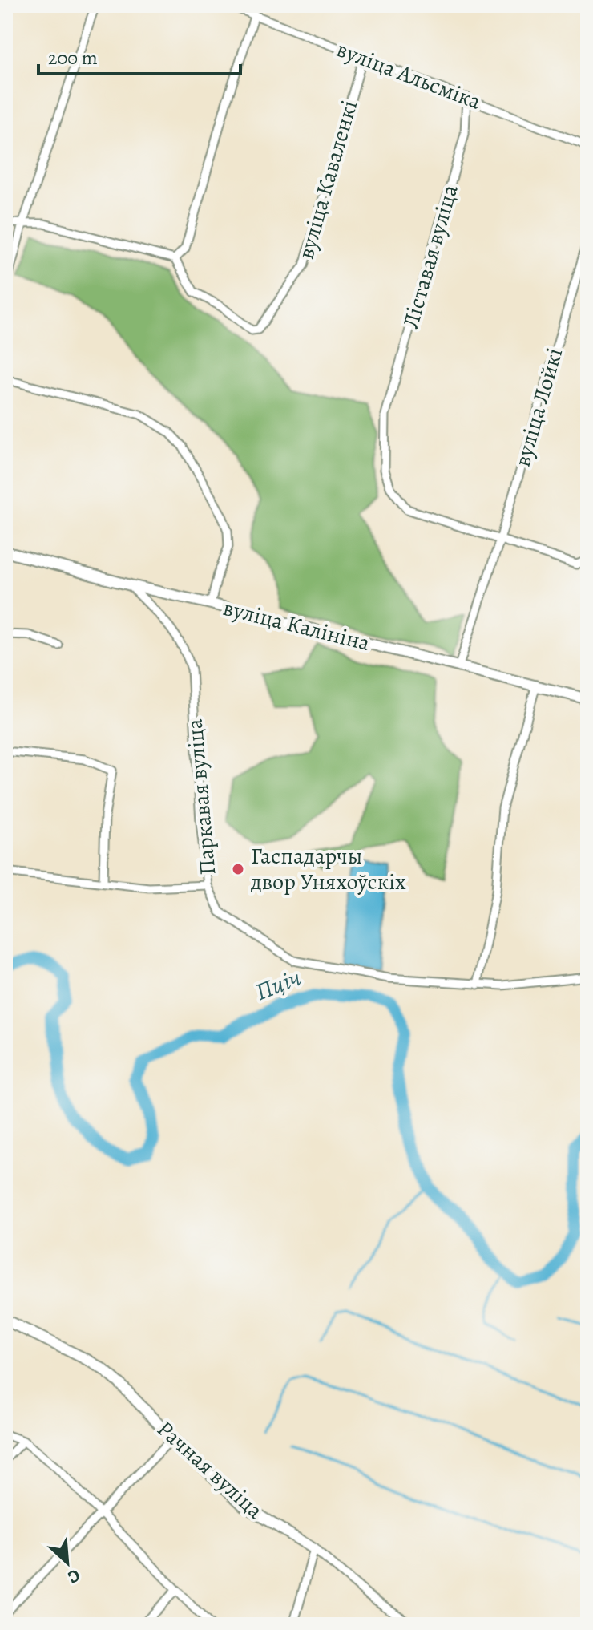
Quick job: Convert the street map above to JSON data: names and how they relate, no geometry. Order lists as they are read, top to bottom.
{
  "streets": {
    "street": [
      "вуліца Альсміка",
      "вуліца Каваленкі",
      "Ліставая вуліца",
      "вуліца Лойкі",
      "вуліца Калініна",
      "Паркавая вуліца",
      "Рачная вуліца"
    ]
  },
  "crossings": [
    ["вуліца Альсміка", "вуліца Каваленкі"],
    ["вуліца Альсміка", "Ліставая вуліца"],
    ["Ліставая вуліца", "вуліца Лойкі"],
    ["вуліца Лойкі", "вуліца Калініна"],
    ["вуліца Калініна", "Паркавая вуліца"]
  ],
  "water": ["Пціч"],
  "places": ["Гаспадарчы двор Уняхоўскіх"],
  "scale_bar": "200 m",
  "north": "bottom right"
}
